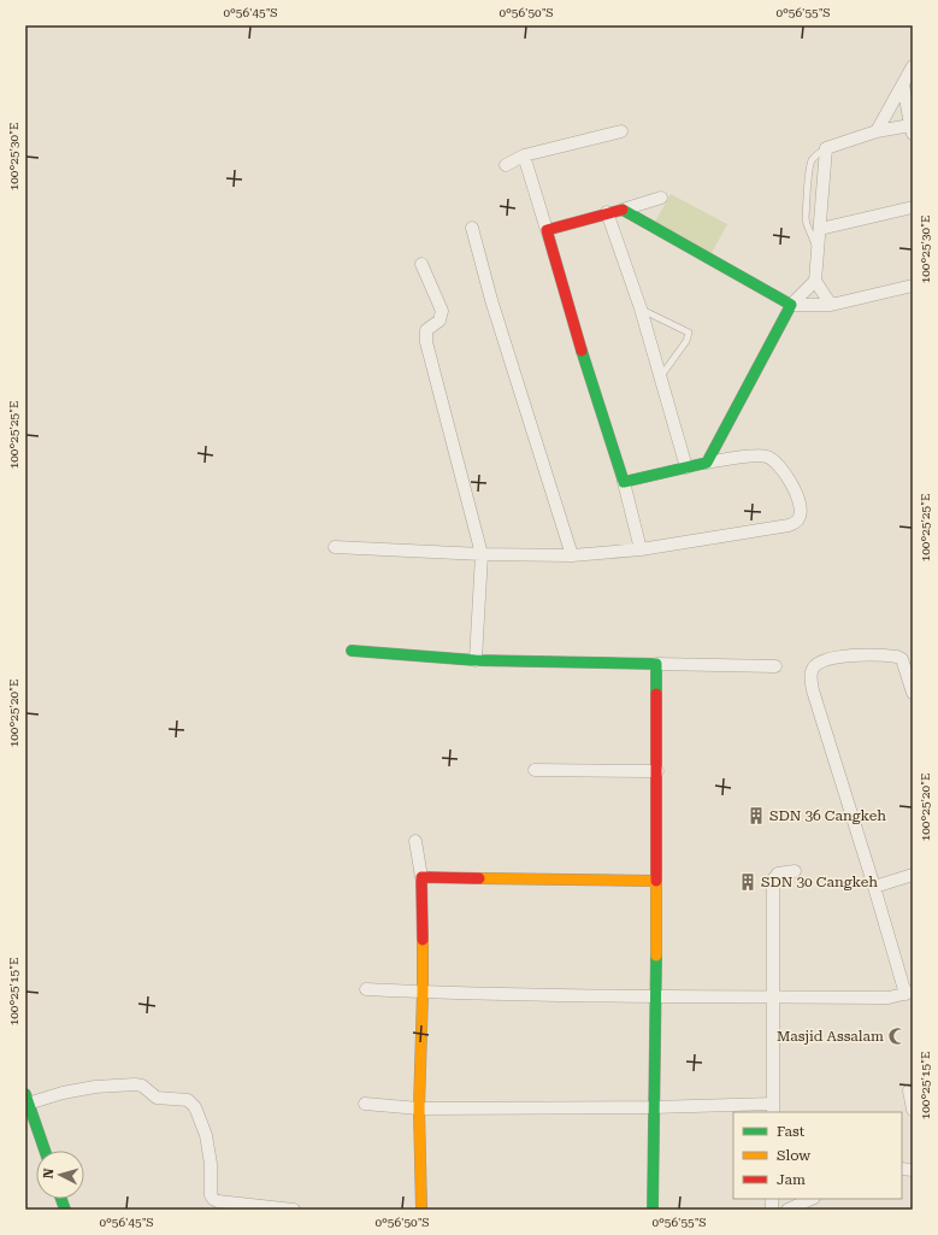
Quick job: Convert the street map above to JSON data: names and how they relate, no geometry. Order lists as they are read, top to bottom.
{
  "places": {
    "building": ["SDN 36 Cangkeh", "SDN 30 Cangkeh"],
    "mosque": ["Masjid Assalam"]
  },
  "legend": ["Fast", "Slow", "Jam"],
  "north": "left",
  "coordinates": [
    "0°56'45\"S",
    "0°56'50\"S",
    "0°56'55\"S",
    "100°25'30\"E",
    "100°25'25\"E",
    "100°25'20\"E",
    "100°25'15\"E"
  ]
}
